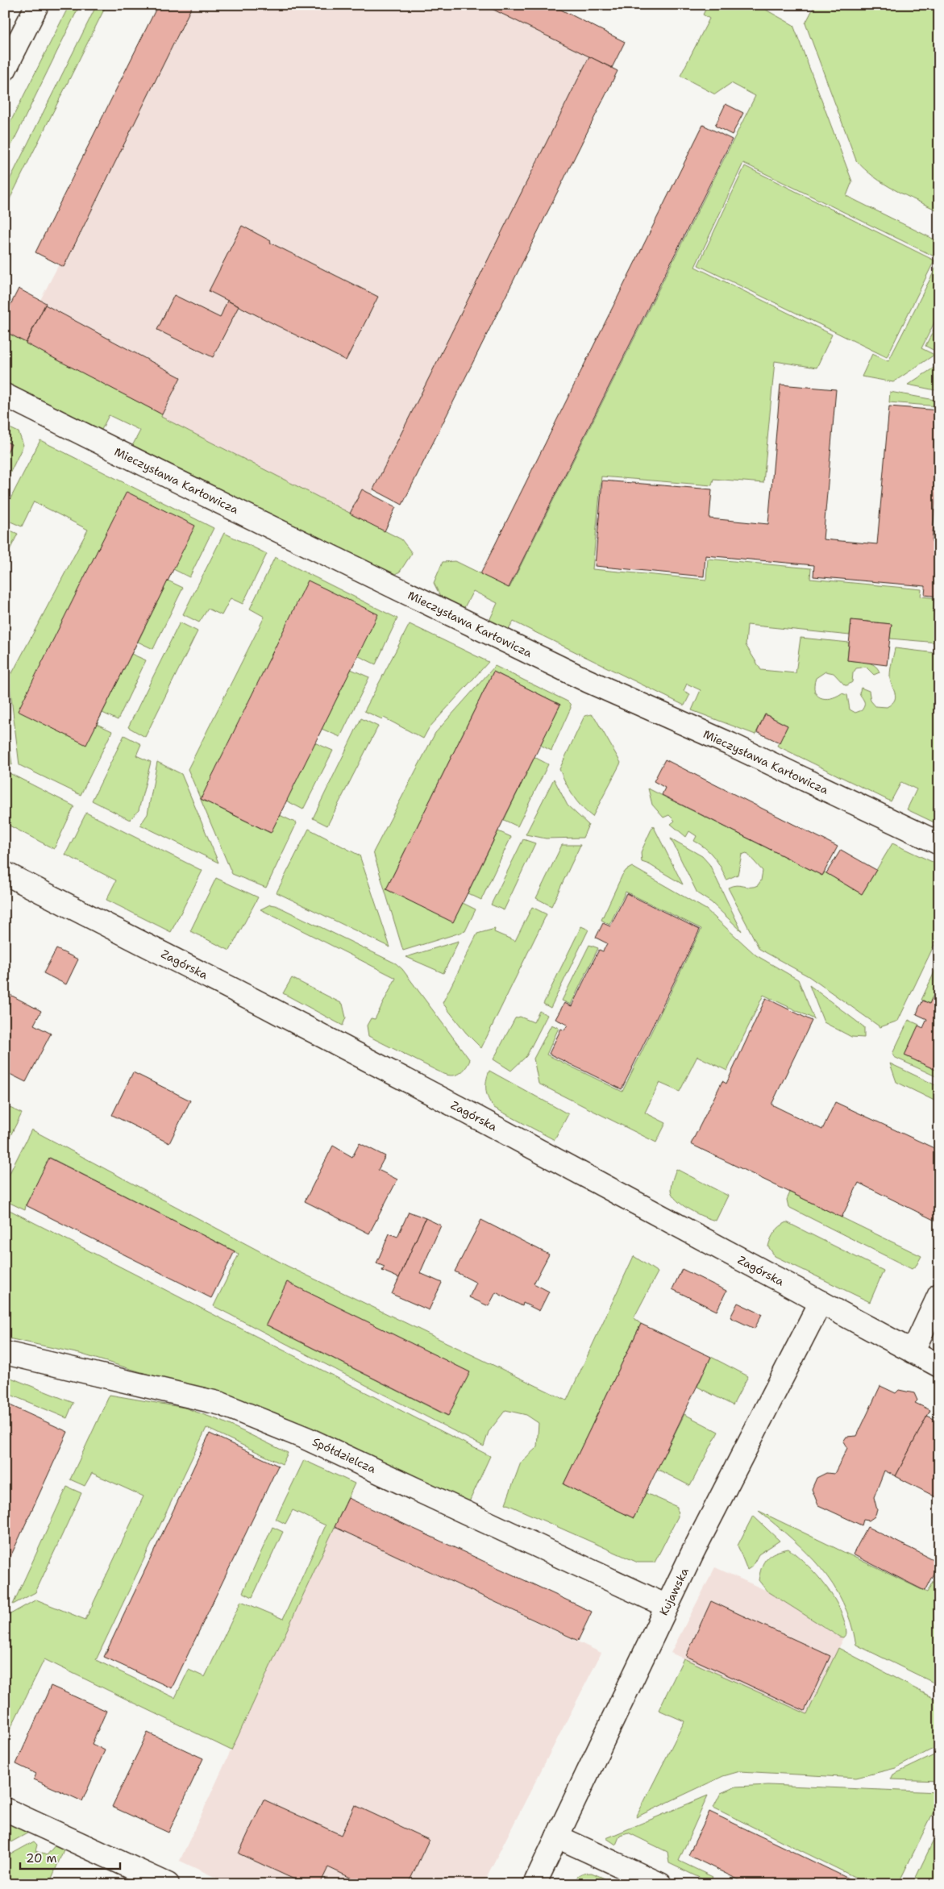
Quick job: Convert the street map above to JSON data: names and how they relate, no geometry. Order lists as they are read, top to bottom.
{
  "streets": {
    "street": [
      "Mieczysława Karłowicza",
      "Zagórska",
      "Spółdzielcza",
      "Kujawska"
    ]
  },
  "crossings": [
    ["Zagórska", "Kujawska"],
    ["Spółdzielcza", "Kujawska"]
  ],
  "scale_bar": "20 m"
}
